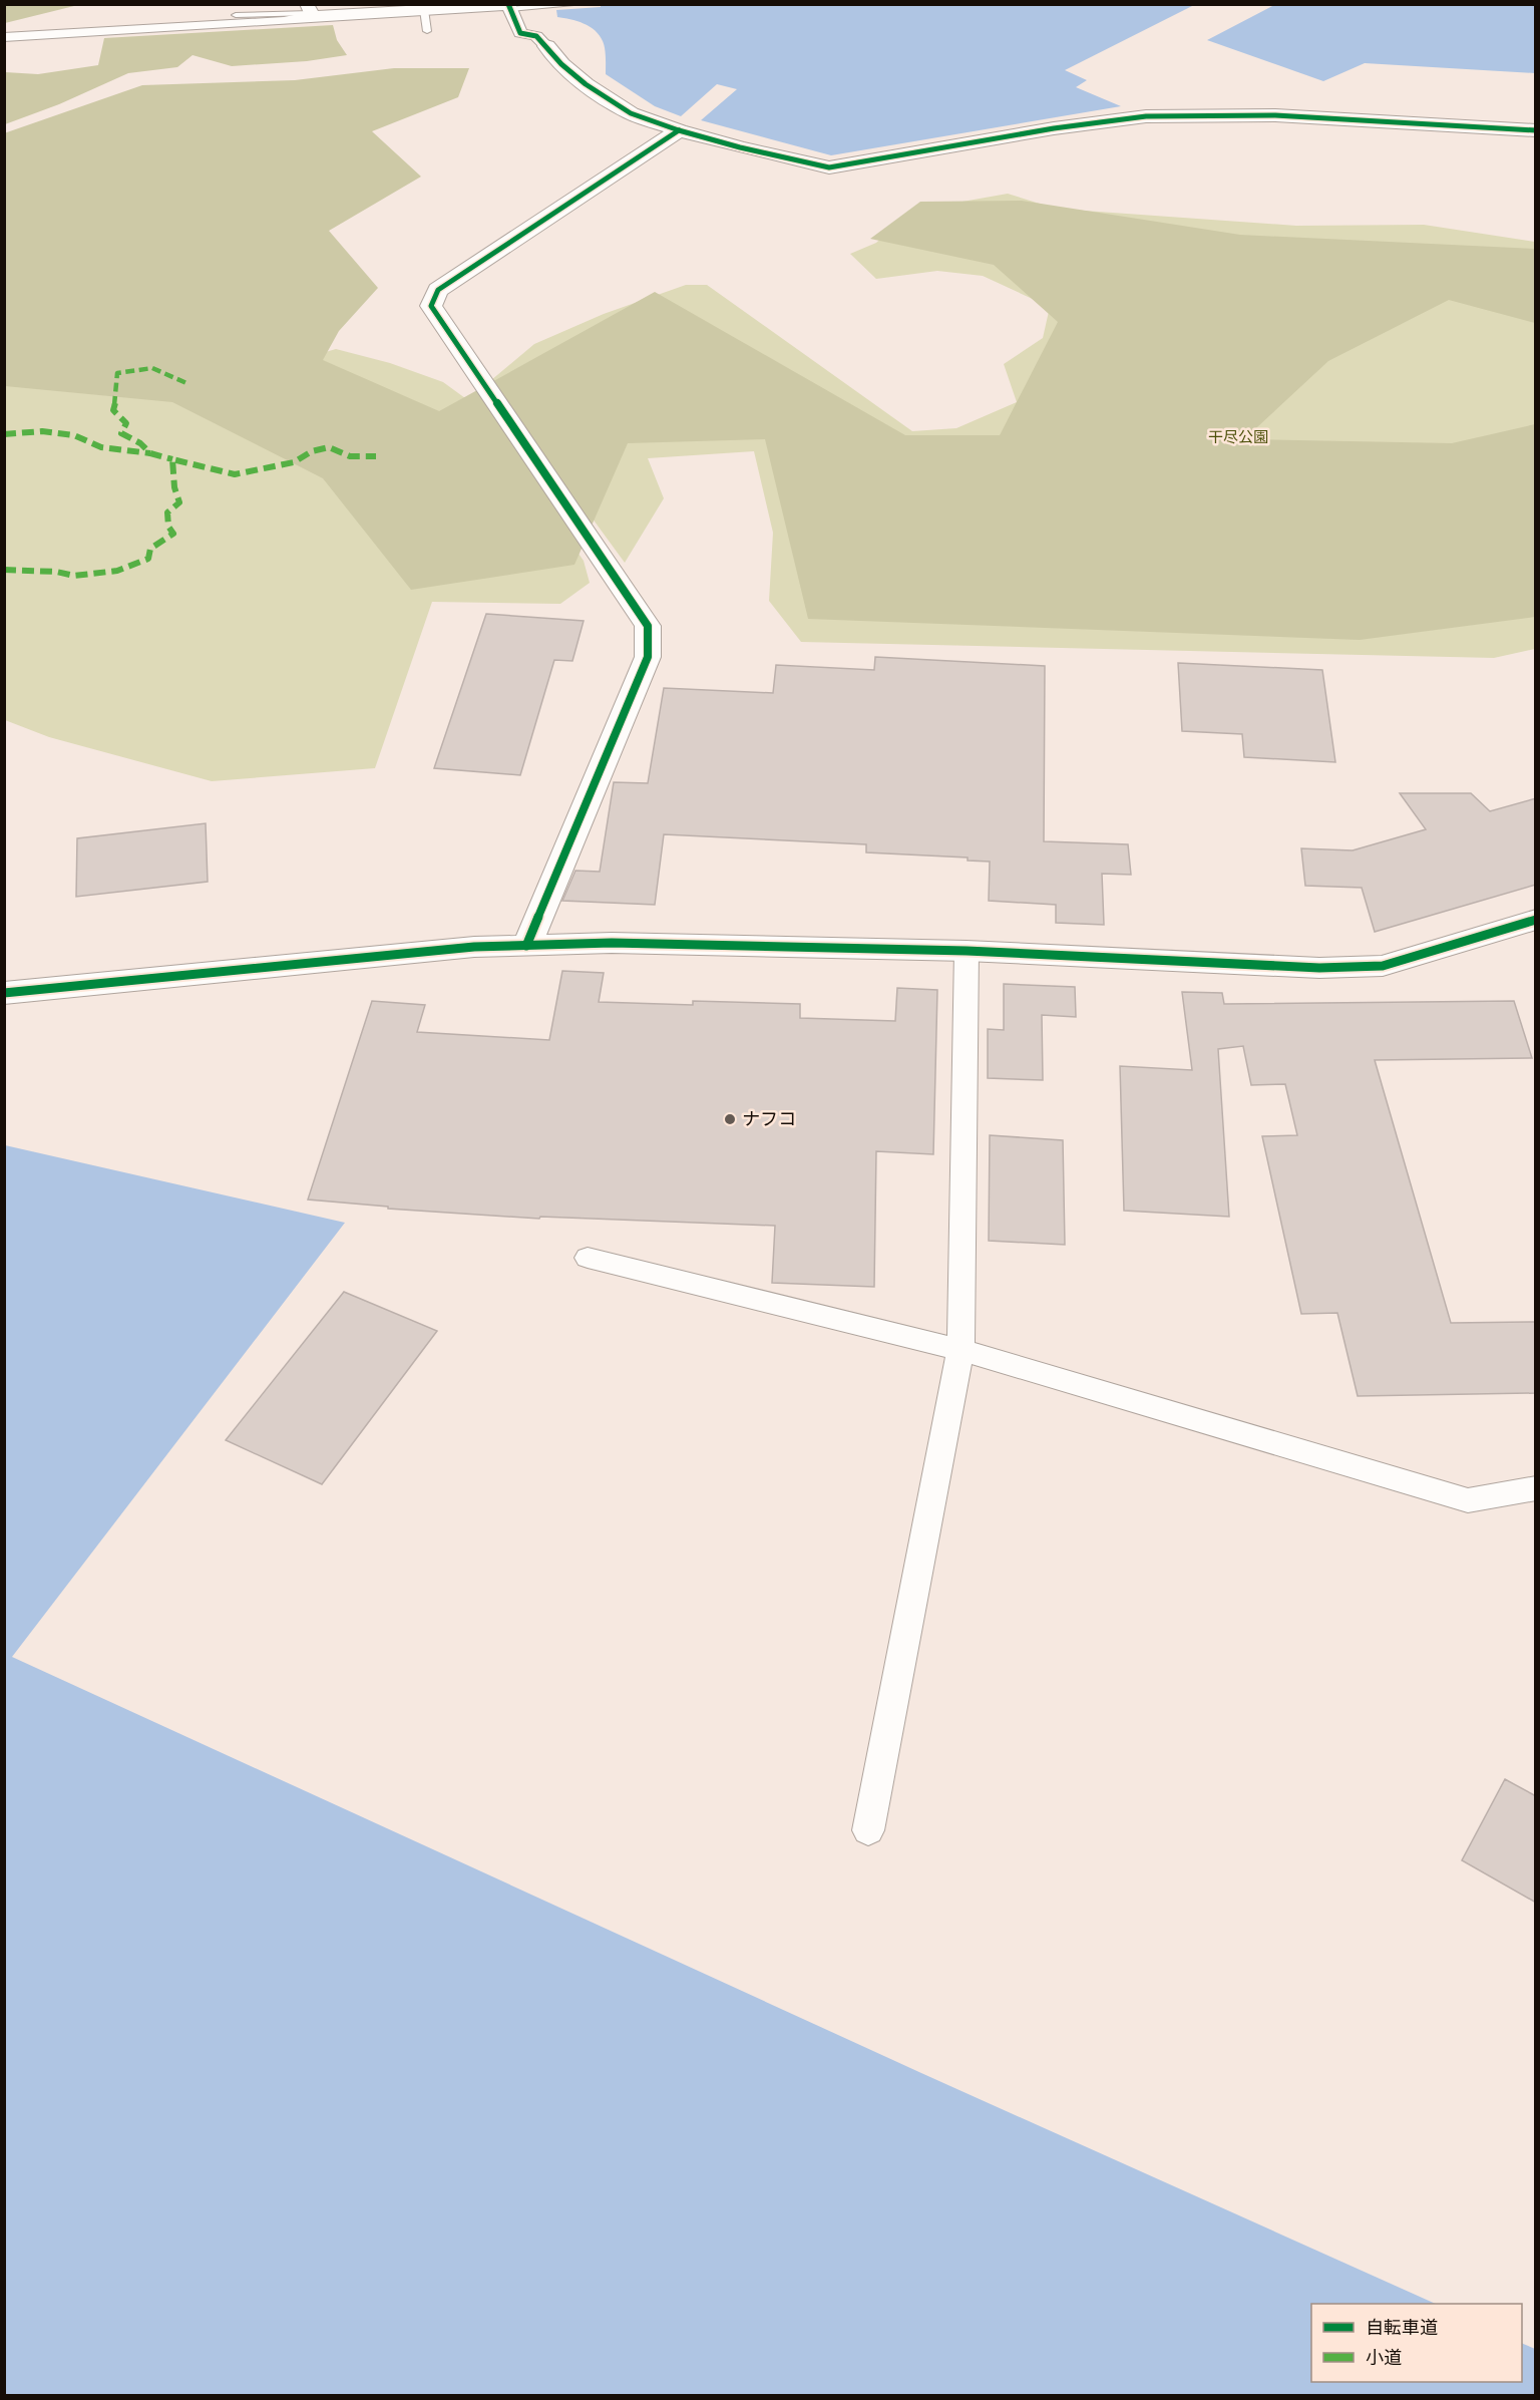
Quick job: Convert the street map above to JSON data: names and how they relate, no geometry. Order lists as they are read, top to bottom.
{
  "parks": ["干尽公園"],
  "places": ["ナフコ"],
  "legend": ["自転車道", "小道"]
}
